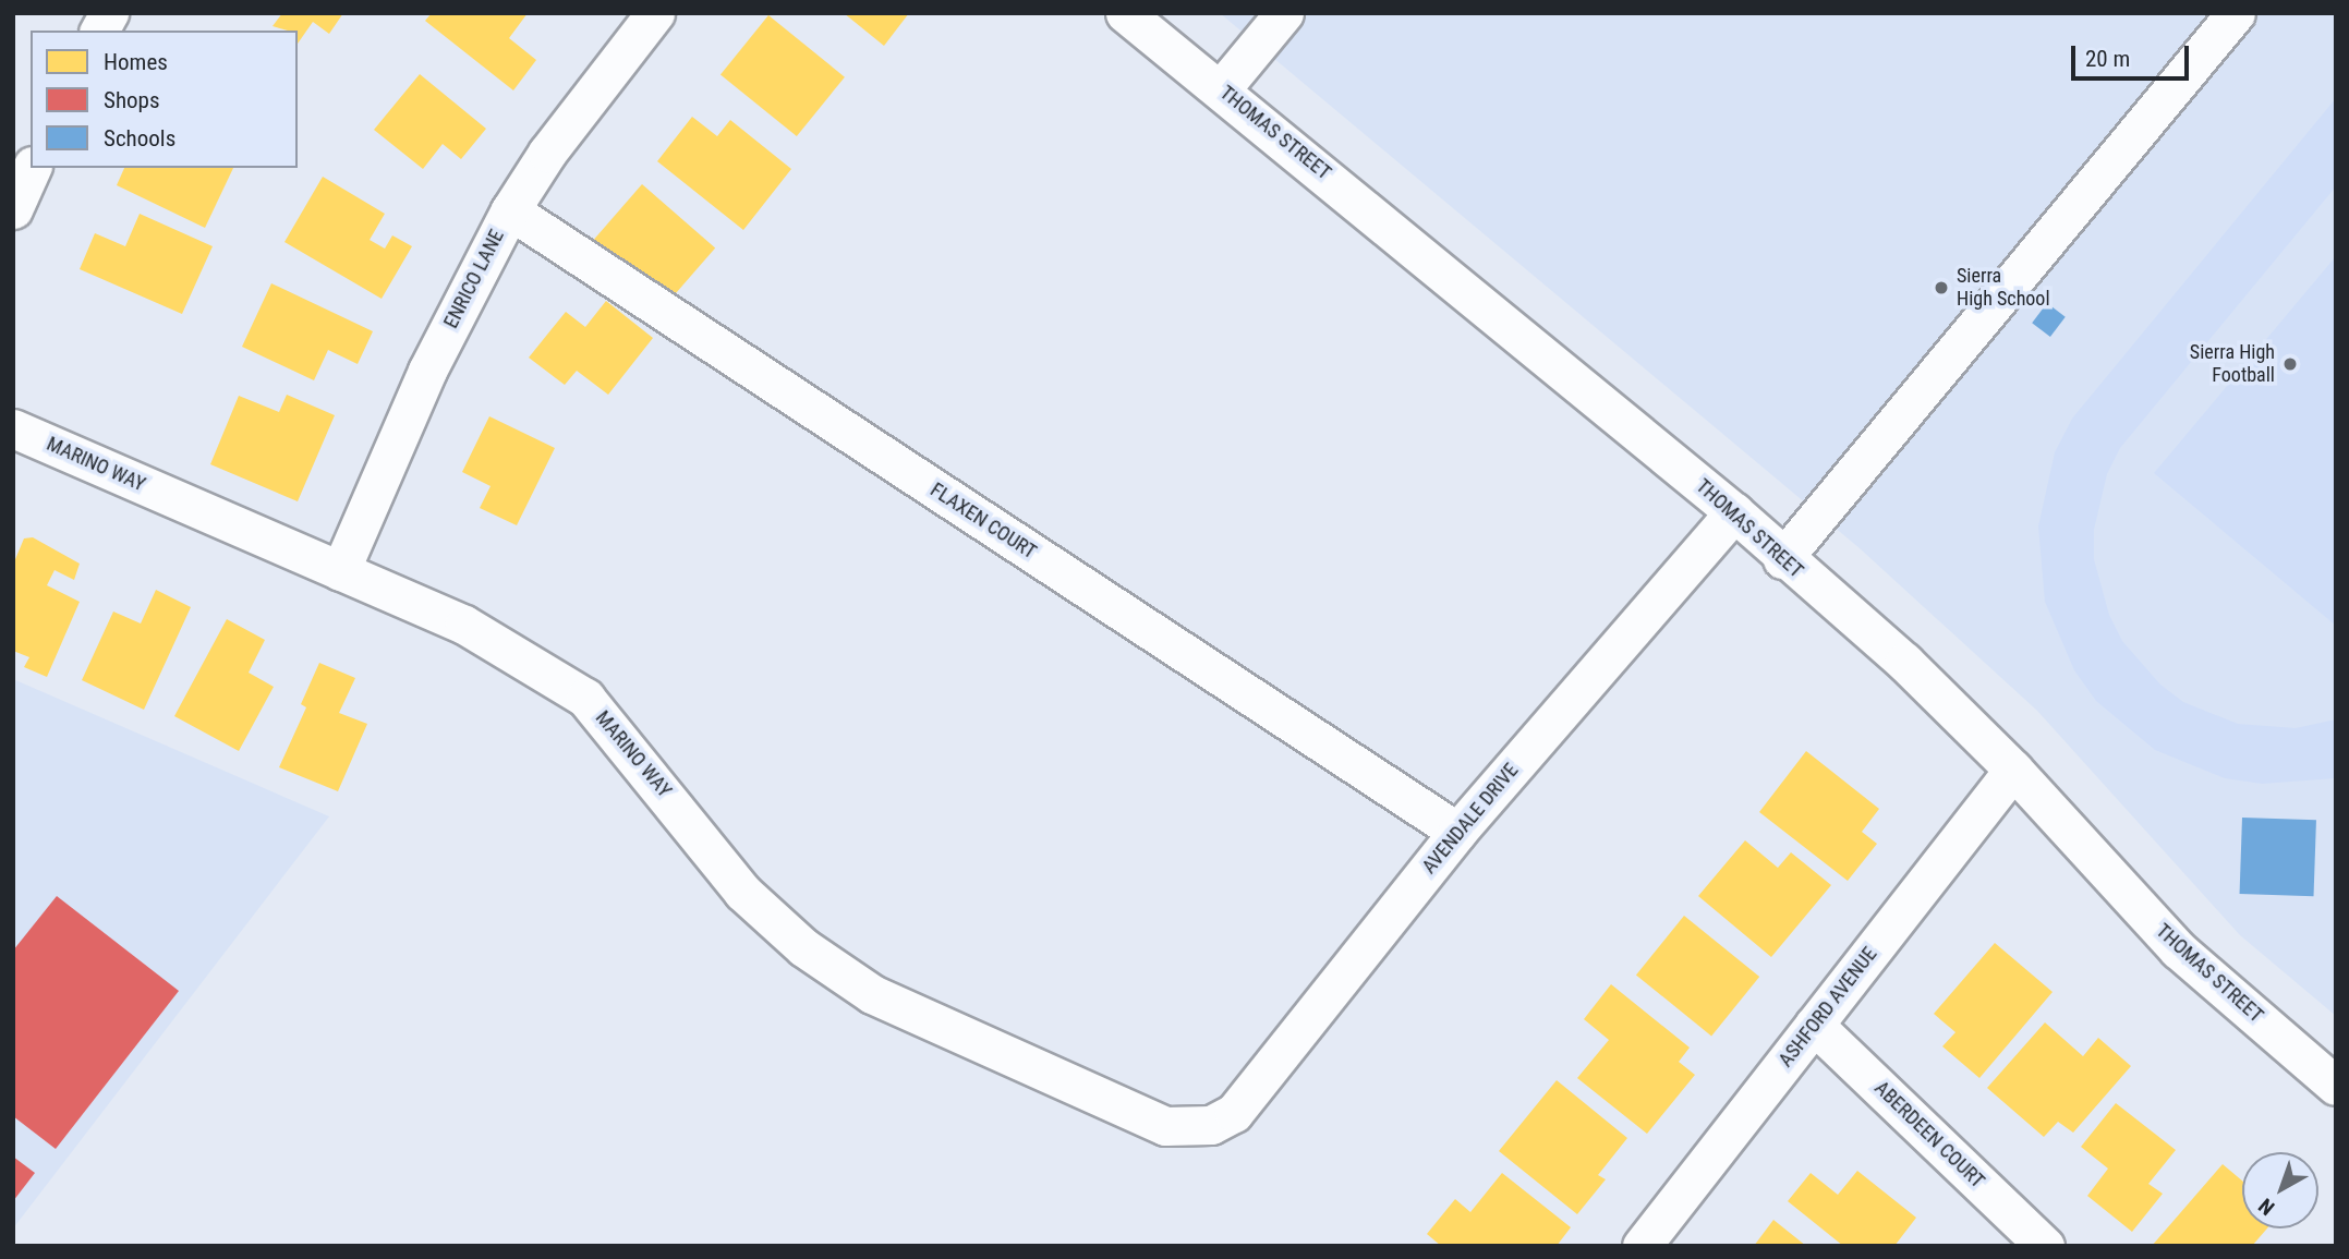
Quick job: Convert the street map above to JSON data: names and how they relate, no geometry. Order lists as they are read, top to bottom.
{
  "streets": {
    "street": [
      "THOMAS STREET",
      "ENRICO LANE",
      "MARINO WAY",
      "FLAXEN COURT",
      "AVENDALE DRIVE",
      "ASHFORD AVENUE",
      "ABERDEEN COURT"
    ]
  },
  "crossings": [
    ["THOMAS STREET", "AVENDALE DRIVE"],
    ["THOMAS STREET", "ASHFORD AVENUE"],
    ["ENRICO LANE", "MARINO WAY"],
    ["ENRICO LANE", "FLAXEN COURT"],
    ["MARINO WAY", "AVENDALE DRIVE"],
    ["FLAXEN COURT", "AVENDALE DRIVE"],
    ["ASHFORD AVENUE", "ABERDEEN COURT"]
  ],
  "places": ["Sierra High School", "Sierra High Football"],
  "legend": ["Homes", "Shops", "Schools"],
  "scale_bar": "20 m",
  "north": "bottom left"
}
